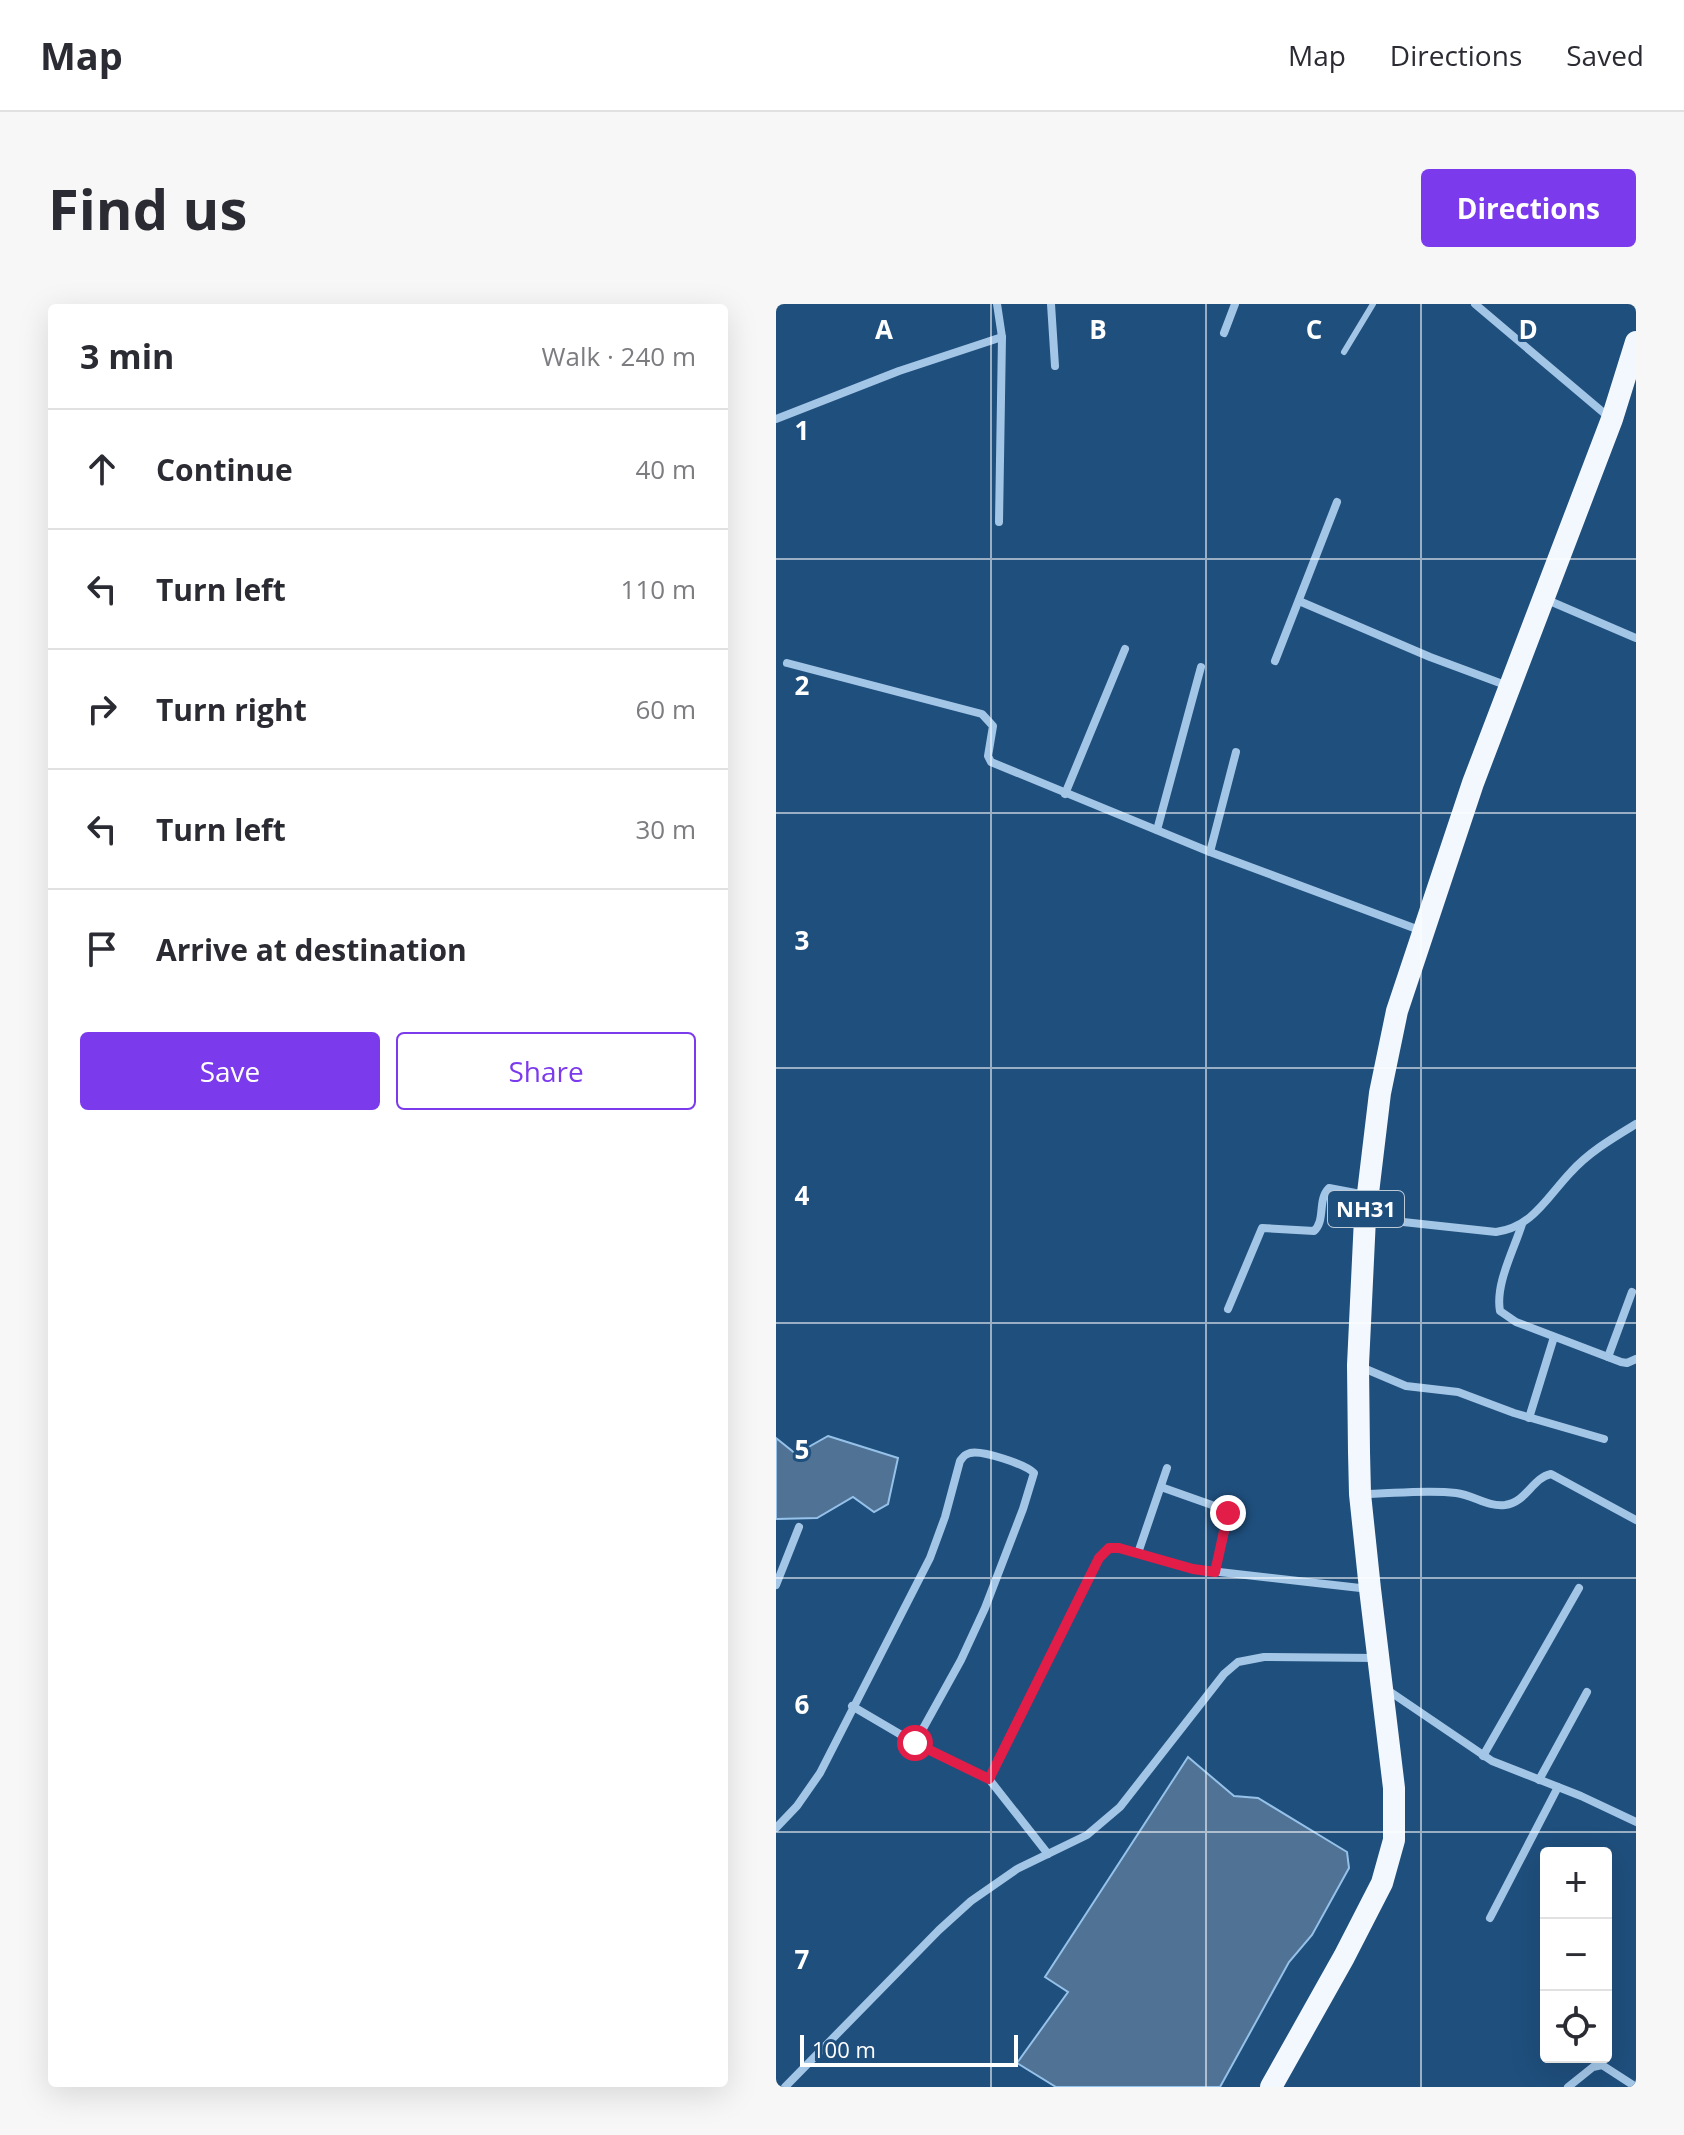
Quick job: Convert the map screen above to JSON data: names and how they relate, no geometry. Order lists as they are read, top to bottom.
{
  "streets": {
    "highway": ["NH31"]
  },
  "scale_bar": "100 m",
  "page": {
    "header": "Map",
    "nav": ["Map", "Directions", "Saved"],
    "buttons": [
      "Directions",
      ["Save", "Share"]
    ],
    "title": "Find us",
    "heading": ["3 min", "Walk · 240 m"],
    "list": [
      ["Continue", "40 m"],
      ["Turn left", "110 m"],
      ["Turn right", "60 m"],
      ["Turn left", "30 m"],
      "Arrive at destination"
    ],
    "map_buttons": ["+", "−"],
    "scale": "100 m"
  },
  "grid": {
    "columns": [
      "A",
      "B",
      "C",
      "D"
    ],
    "rows": [
      "1",
      "2",
      "3",
      "4",
      "5",
      "6",
      "7"
    ]
  }
}
